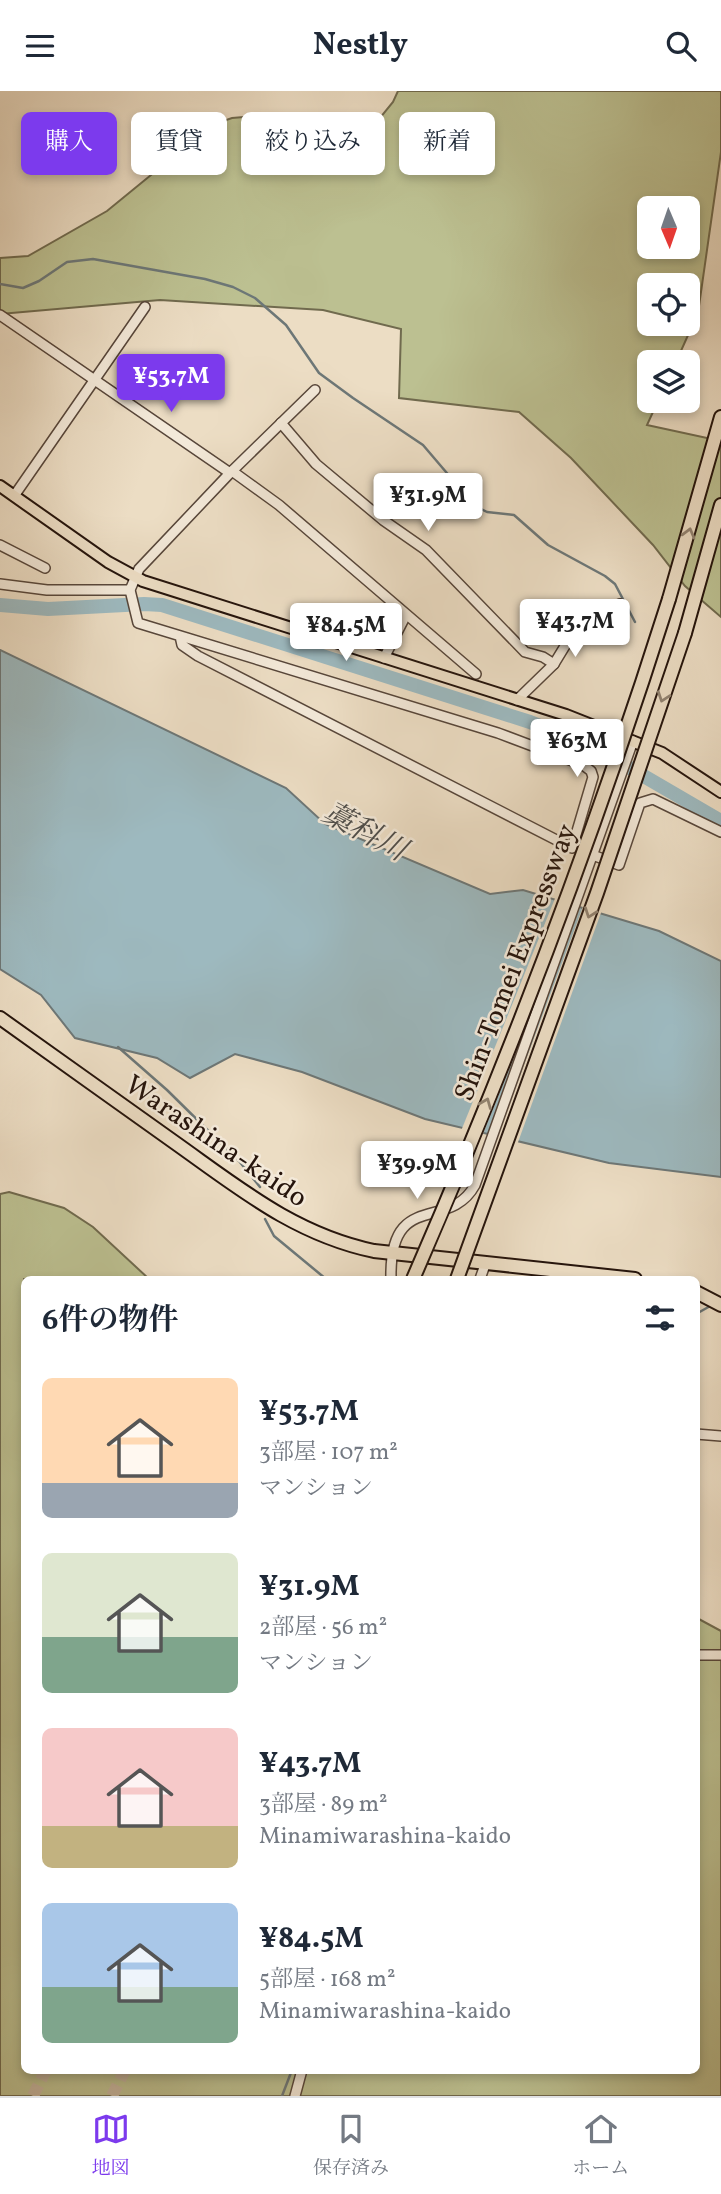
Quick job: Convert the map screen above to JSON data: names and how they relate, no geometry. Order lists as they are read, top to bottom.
{
  "streets": {
    "highway": ["Shin-Tomei Expressway", "Warashina-kaido"]
  },
  "water": ["藁科川"],
  "north": "bottom",
  "page": {
    "header": "Nestly",
    "chip": [
      "購入",
      "賃貸",
      "絞り込み",
      "新着"
    ],
    "price": [
      "¥53.7M",
      "¥31.9M",
      "¥43.7M",
      "¥84.5M",
      "¥63M",
      "¥39.9M"
    ],
    "heading": "6件の物件",
    "list": [
      {
        "name": "¥53.7M",
        "note": "3部屋 · 107 m² · マンション"
      },
      {
        "name": "¥31.9M",
        "note": "2部屋 · 56 m² · マンション"
      },
      {
        "name": "¥43.7M",
        "note": "3部屋 · 89 m² · Minamiwarashina-kaido"
      },
      {
        "name": "¥84.5M",
        "note": "5部屋 · 168 m² · Minamiwarashina-kaido"
      }
    ],
    "tabs": ["地図", "保存済み", "ホーム"]
  }
}
